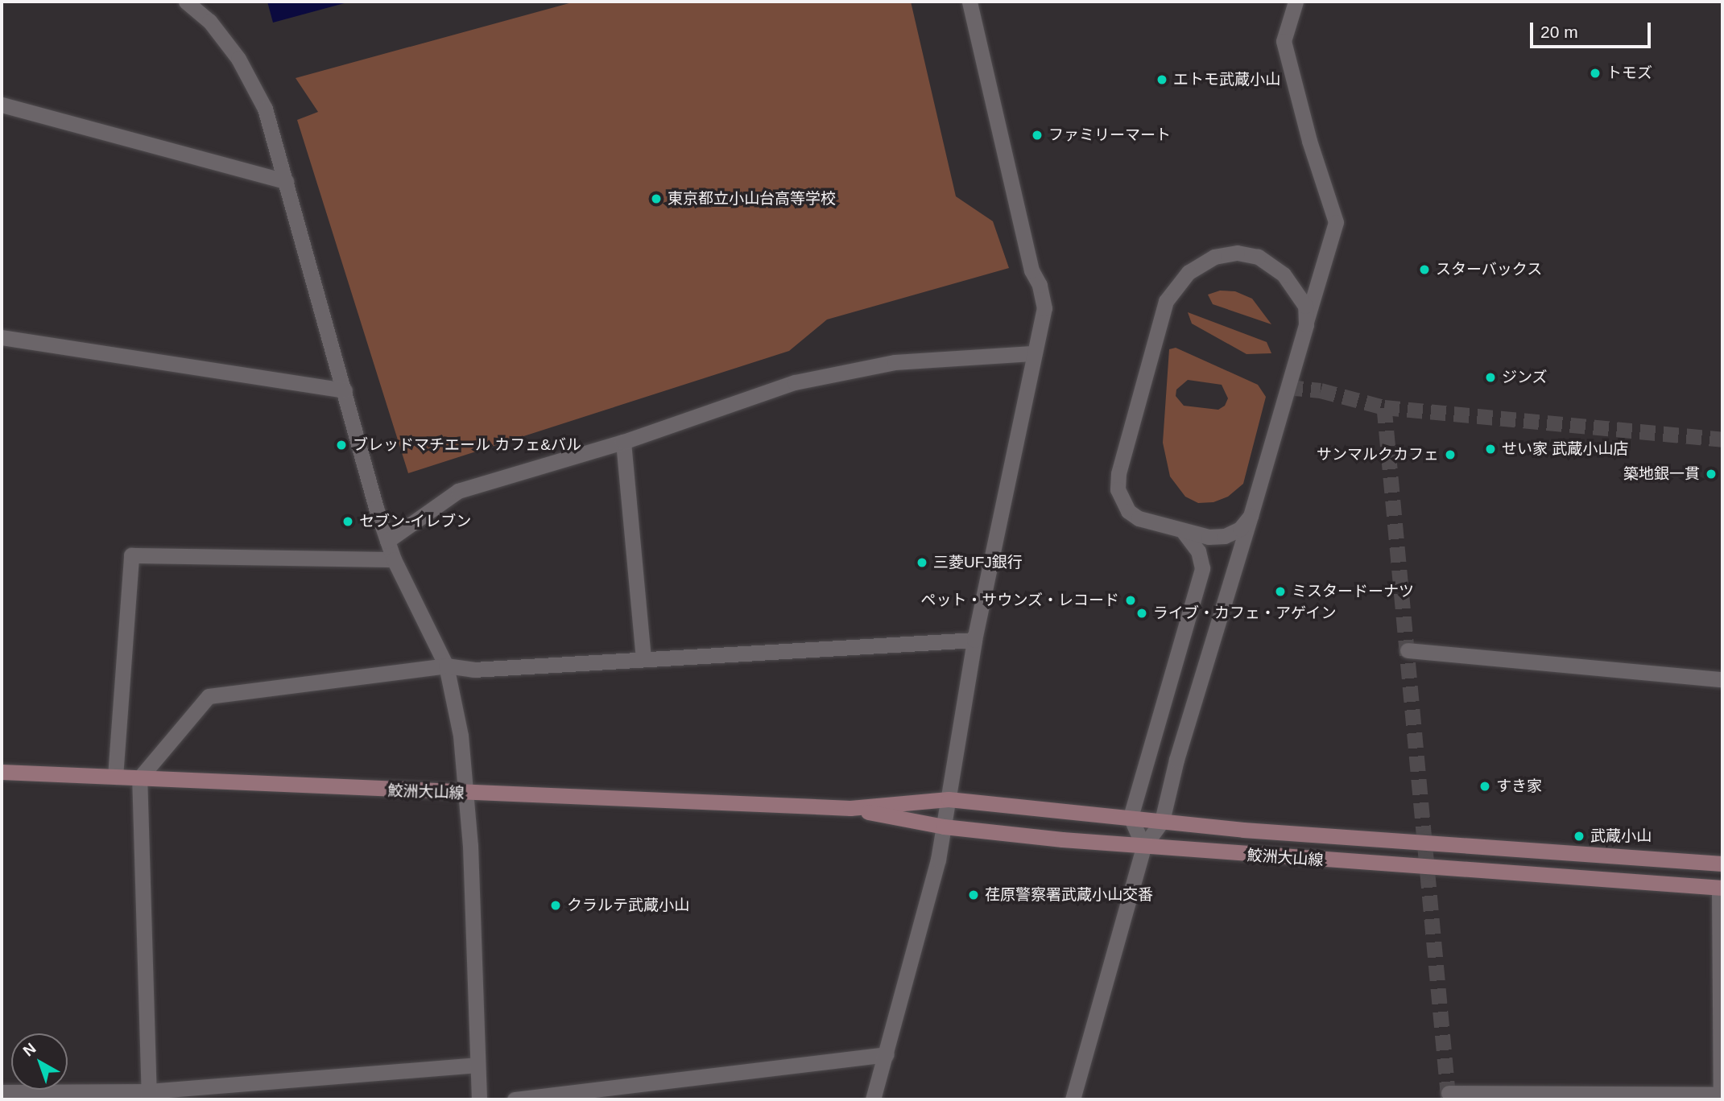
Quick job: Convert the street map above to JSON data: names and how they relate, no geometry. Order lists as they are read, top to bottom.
{
  "streets": {
    "main road": ["鮫洲大山線"]
  },
  "places": [
    "トモズ",
    "エトモ武蔵小山",
    "ファミリーマート",
    "東京都立小山台高等学校",
    "スターバックス",
    "ジンズ",
    "ブレッドマチエール カフェ&バル",
    "せい家 武蔵小山店",
    "サンマルクカフェ",
    "築地銀一貫",
    "セブン-イレブン",
    "三菱UFJ銀行",
    "ミスタードーナツ",
    "ペット・サウンズ・レコード",
    "ライブ・カフェ・アゲイン",
    "すき家",
    "武蔵小山",
    "荏原警察署武蔵小山交番",
    "クラルテ武蔵小山"
  ],
  "scale_bar": "20 m",
  "north": "top left"
}
